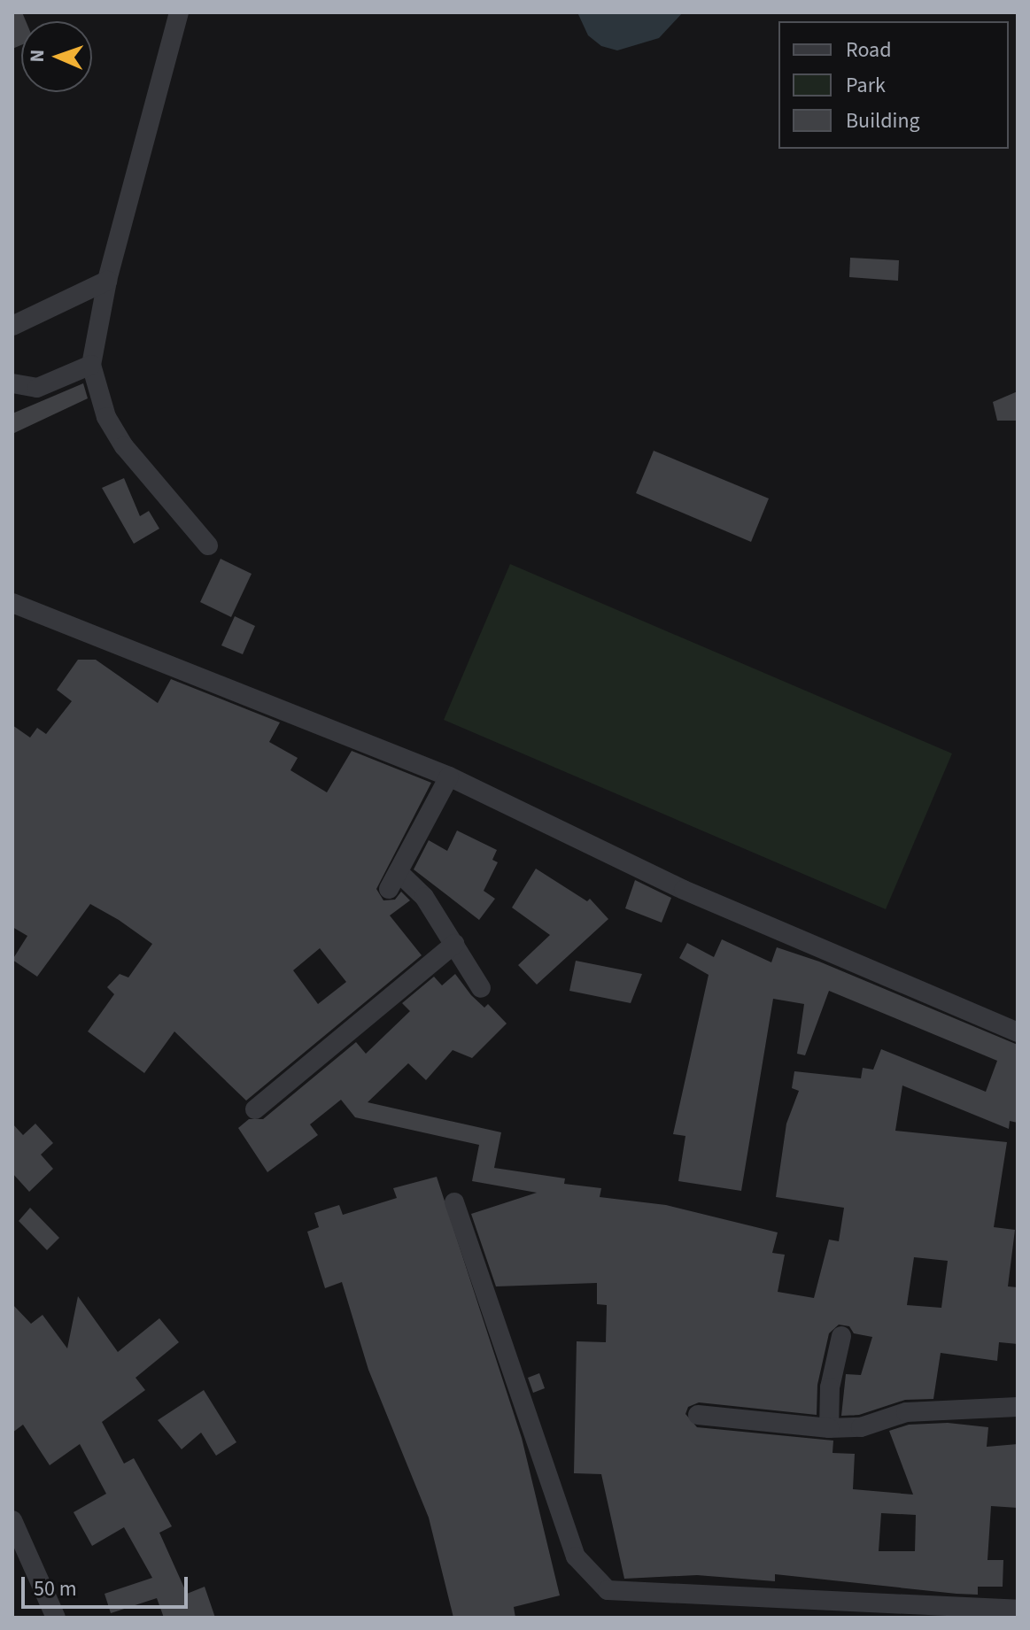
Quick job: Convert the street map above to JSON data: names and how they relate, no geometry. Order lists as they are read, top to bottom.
{
  "legend": ["Road", "Park", "Building"],
  "scale_bar": "50 m",
  "north": "left"
}
